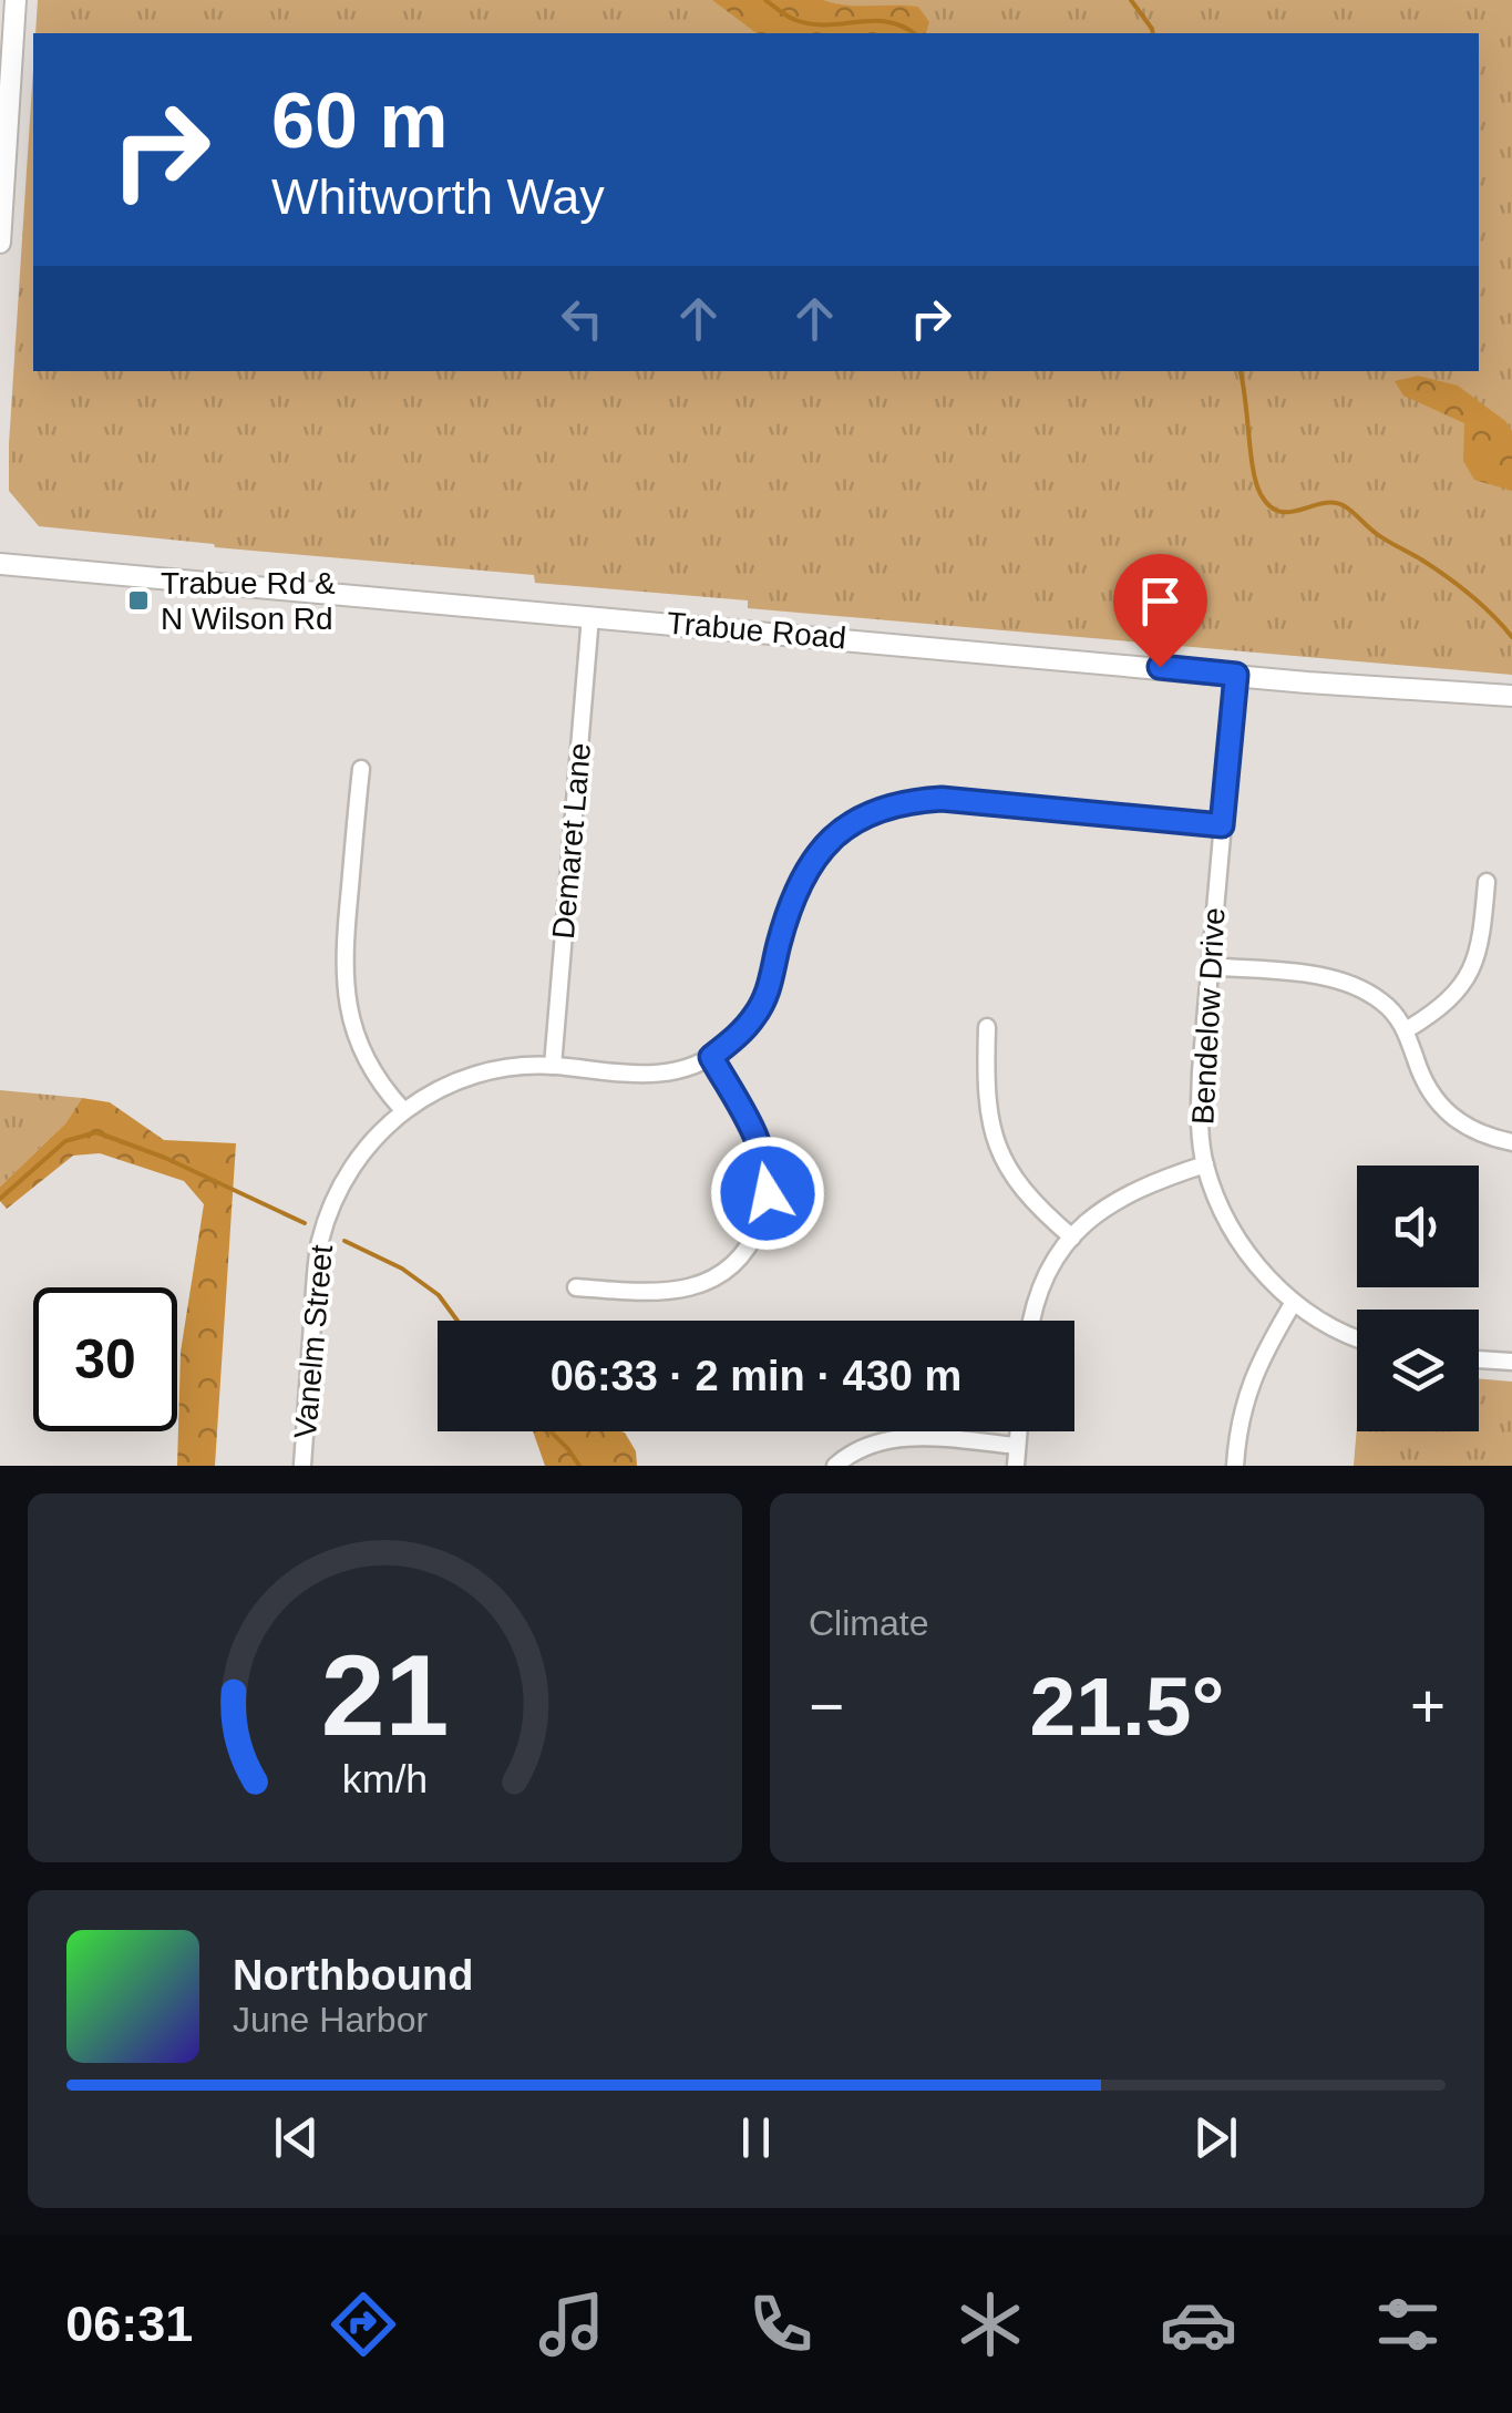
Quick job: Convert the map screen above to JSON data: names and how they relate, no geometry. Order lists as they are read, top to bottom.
{
  "streets": {
    "main road": ["Trabue Road"],
    "street": ["Demaret Lane", "Bendelow Drive", "Vanelm Street"]
  },
  "crossings": [
    ["Trabue Road", "Demaret Lane"],
    ["Trabue Road", "Bendelow Drive"]
  ],
  "places": {
    "transit": ["Trabue Rd & N Wilson Rd"]
  },
  "page": {
    "turn": ["60 m", "Whitworth Way"],
    "limit": "30",
    "trip": "06:33 · 2 min · 430 m",
    "tile": "Climate",
    "heat": ["−", "21.5°", "+"],
    "song": ["Northbound", "June Harbor"],
    "tabs": "06:31",
    "gauge": ["21", "km/h"]
  }
}
